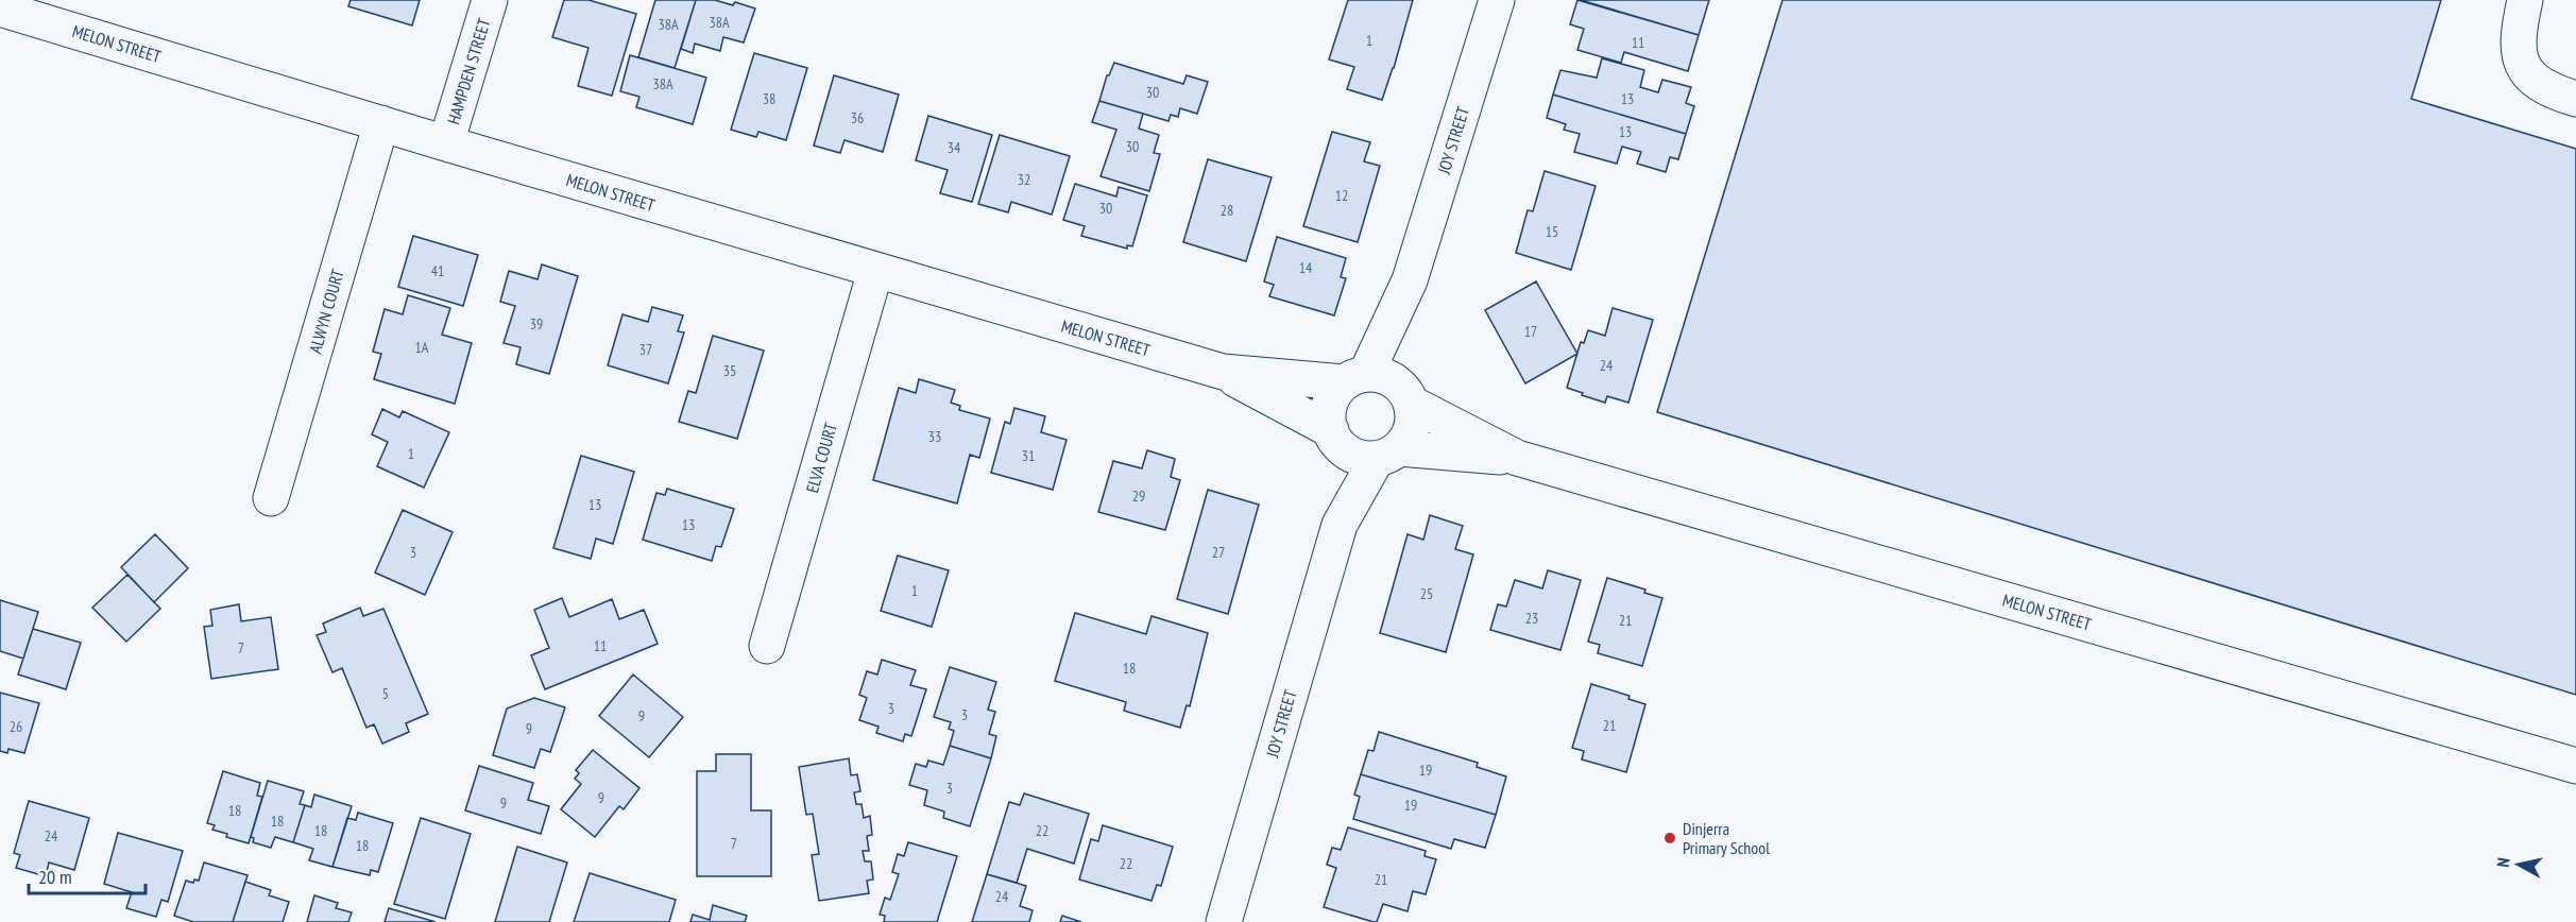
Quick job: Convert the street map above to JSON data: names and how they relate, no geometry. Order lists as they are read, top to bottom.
{
  "streets": {
    "street": [
      "MELON STREET",
      "HAMPDEN STREET",
      "JOY STREET",
      "ALWYN COURT",
      "ELVA COURT"
    ]
  },
  "crossings": [
    ["MELON STREET", "HAMPDEN STREET"],
    ["MELON STREET", "JOY STREET"],
    ["MELON STREET", "ALWYN COURT"],
    ["MELON STREET", "ELVA COURT"]
  ],
  "places": ["Dinjerra Primary School"],
  "house_numbers": [
    "38A",
    "38A",
    "1",
    "11",
    "38A",
    "30",
    "38",
    "13",
    "36",
    "13",
    "30",
    "34",
    "32",
    "12",
    "30",
    "28",
    "15",
    "14",
    "41",
    "39",
    "17",
    "1A",
    "37",
    "24",
    "35",
    "33",
    "1",
    "31",
    "29",
    "13",
    "13",
    "3",
    "27",
    "1",
    "25",
    "23",
    "21",
    "11",
    "7",
    "18",
    "5",
    "3",
    "3",
    "9",
    "21",
    "26",
    "9",
    "19",
    "3",
    "9",
    "9",
    "19",
    "18",
    "18",
    "18",
    "22",
    "24",
    "7",
    "18",
    "22",
    "21",
    "24"
  ],
  "scale_bar": "20 m",
  "north": "left"
}
